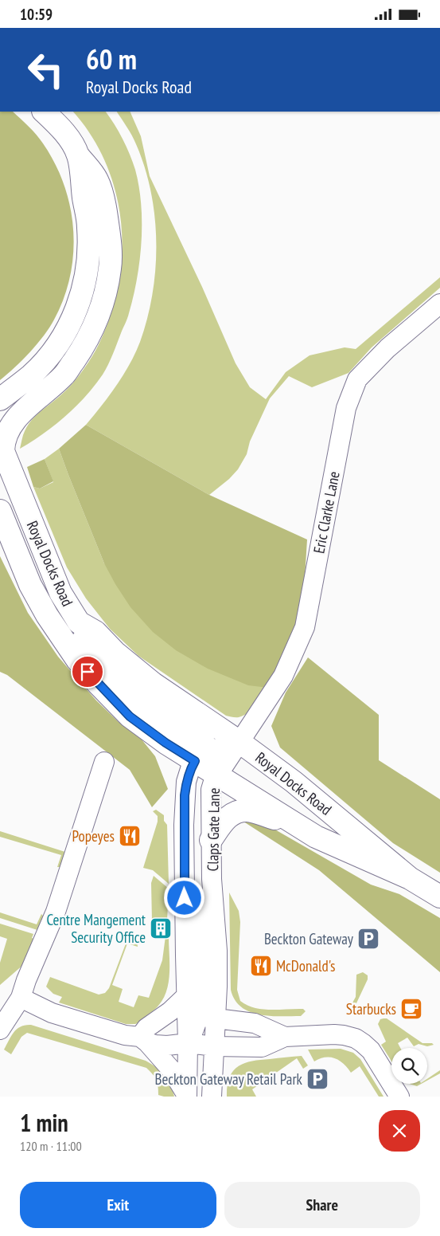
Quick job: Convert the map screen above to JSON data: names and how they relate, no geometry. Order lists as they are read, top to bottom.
{
  "streets": {
    "highway": ["Royal Docks Road"],
    "street": ["Eric Clarke Lane", "Claps Gate Lane"]
  },
  "crossings": [
    ["Eric Clarke Lane", "Royal Docks Road"],
    ["Eric Clarke Lane", "Claps Gate Lane"],
    ["Royal Docks Road", "Claps Gate Lane"]
  ],
  "places": {
    "restaurant": ["Popeyes", "McDonald's"],
    "building": ["Centre Mangement Security Office"],
    "parking": ["Beckton Gateway", "Beckton Gateway Retail Park"],
    "cafe": ["Starbucks"]
  },
  "page": {
    "status": "10:59",
    "turn": ["60 m", "Royal Docks Road"],
    "heading": ["1 min", "120 m · 11:00"],
    "buttons": ["Exit", "Share"]
  }
}
